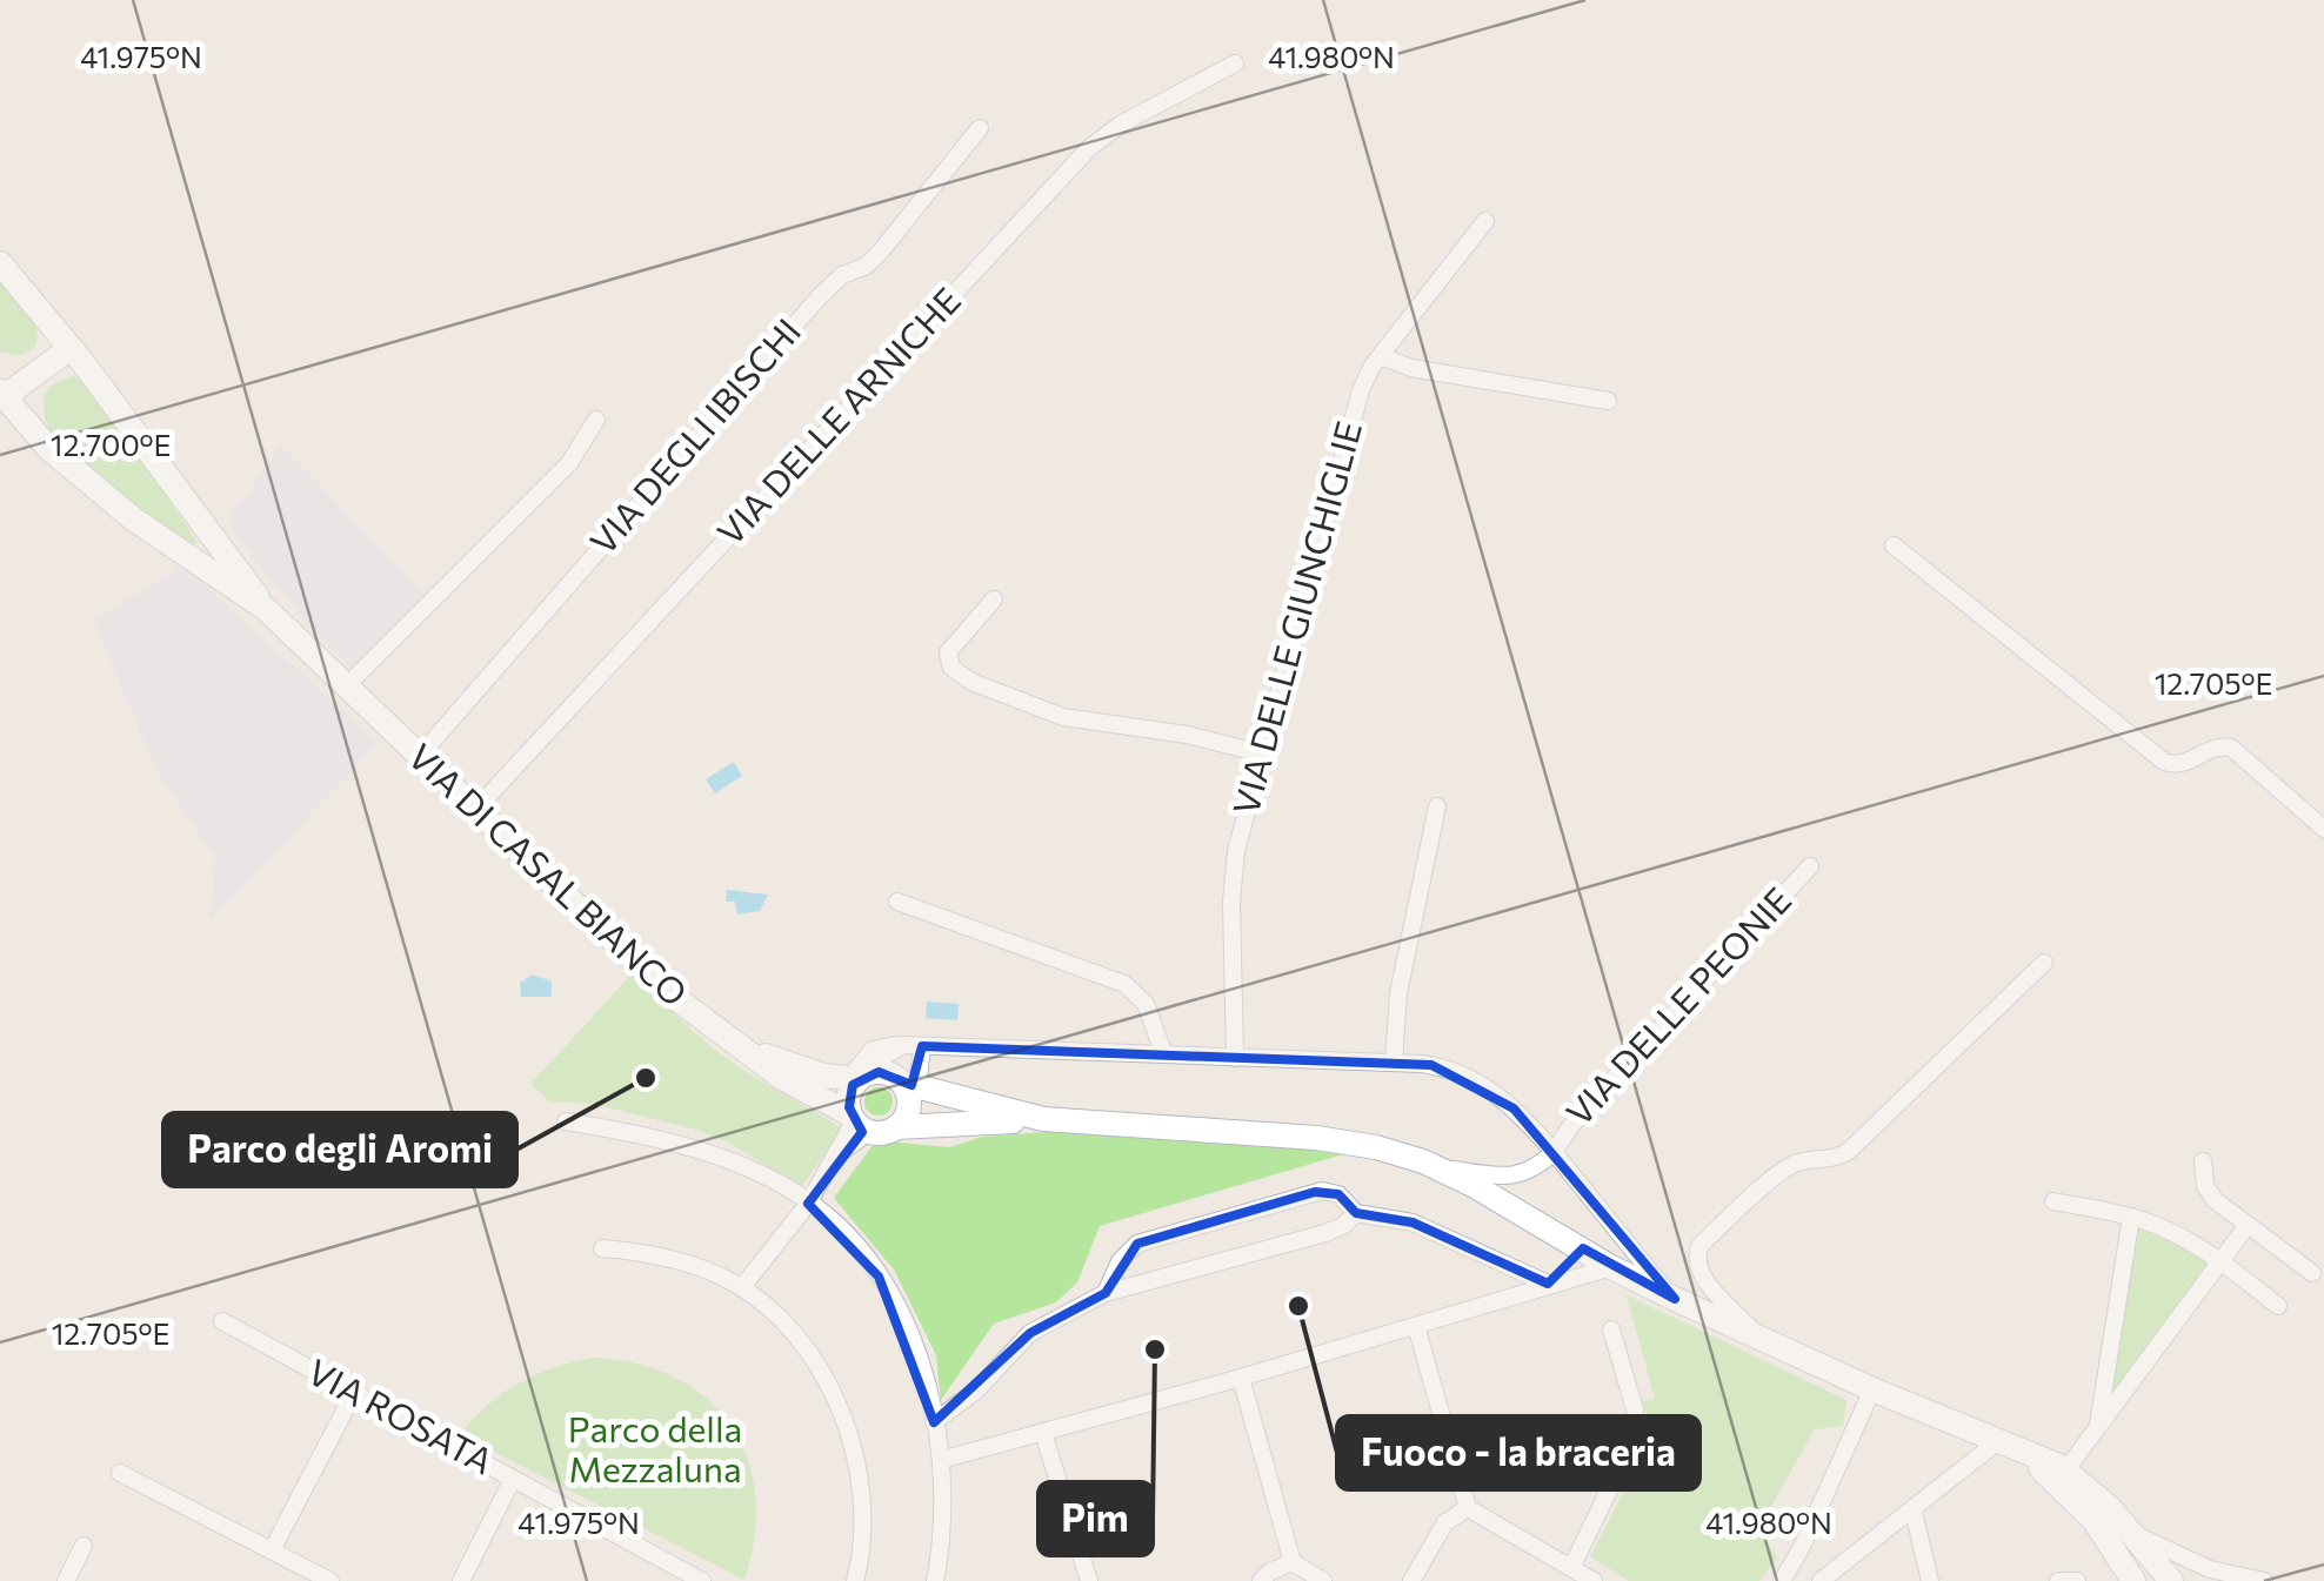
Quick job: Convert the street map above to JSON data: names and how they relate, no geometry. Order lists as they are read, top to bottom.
{
  "streets": {
    "main road": ["VIA DI CASAL BIANCO"],
    "street": [
      "VIA DELLE ARNICHE",
      "VIA DEGLI IBISCHI",
      "VIA DELLE GIUNCHIGLIE",
      "VIA DELLE PEONIE",
      "VIA ROSATA"
    ]
  },
  "crossings": [
    ["VIA DELLE ARNICHE", "VIA DI CASAL BIANCO"],
    ["VIA DEGLI IBISCHI", "VIA DI CASAL BIANCO"]
  ],
  "parks": ["Parco della Mezzaluna"],
  "places": ["Parco degli Aromi", "Fuoco - la braceria", "Pim"],
  "coordinates": [
    "41.975°N",
    "41.980°N",
    "12.700°E",
    "12.705°E"
  ]
}
